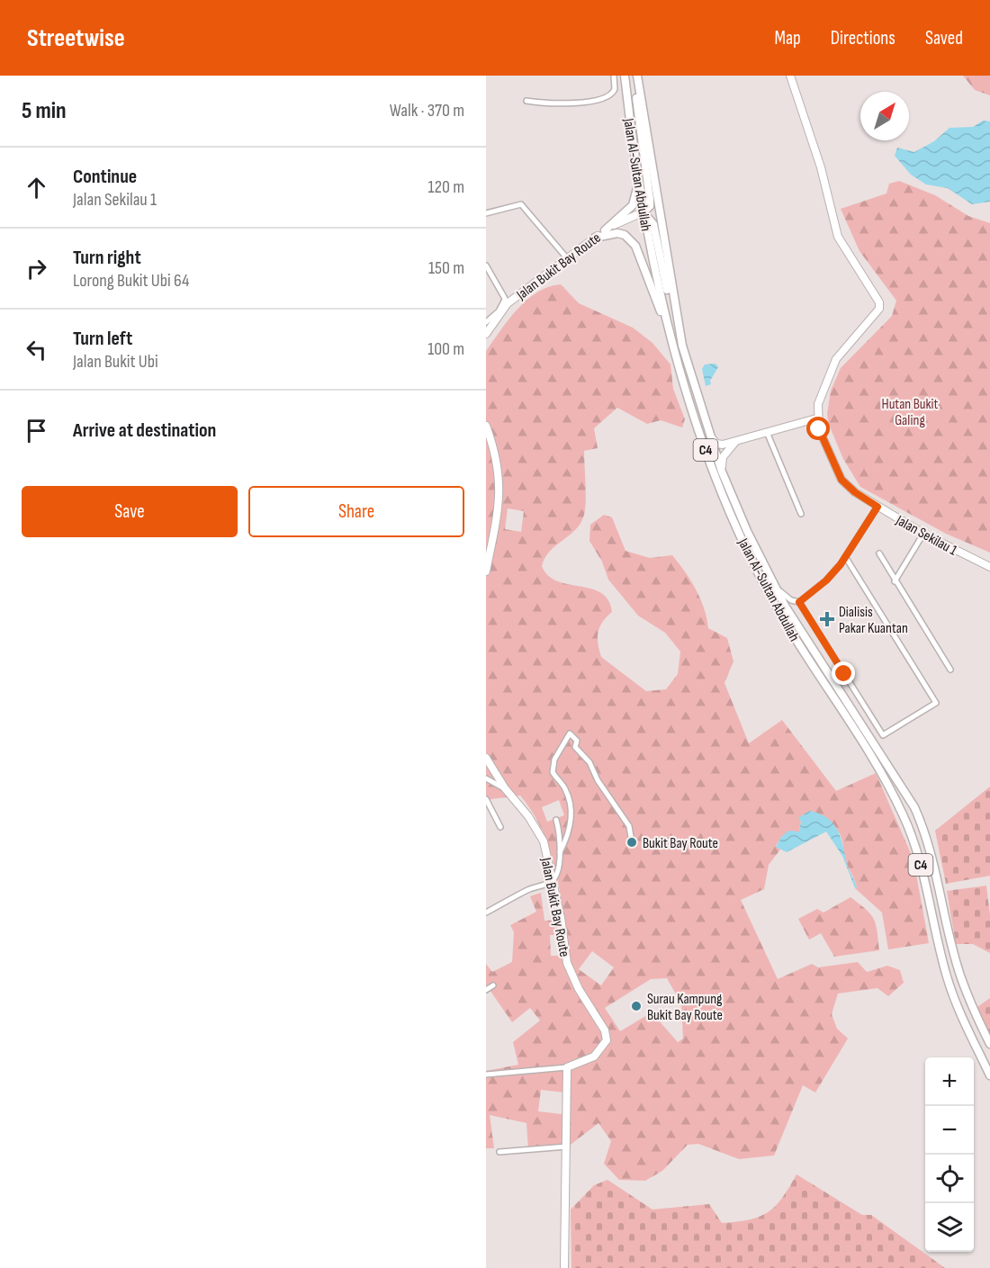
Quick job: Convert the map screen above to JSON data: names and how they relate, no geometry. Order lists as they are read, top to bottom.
{
  "streets": {
    "main road": ["Jalan Al-Sultan Abdullah", "C4"],
    "street": ["Jalan Bukit Bay Route", "Jalan Sekilau 1"]
  },
  "crossings": [
    ["Jalan Al-Sultan Abdullah", "Jalan Bukit Bay Route"]
  ],
  "parks": ["Hutan Bukit Galing"],
  "places": {
    "health": ["Dialisis Pakar Kuantan"],
    "other": ["Bukit Bay Route", "Surau Kampung Bukit Bay Route"]
  },
  "north": "top right",
  "page": {
    "header": "Streetwise",
    "nav": ["Map", "Directions", "Saved"],
    "heading": ["5 min", "Walk · 370 m"],
    "list": [
      ["Continue", "Jalan Sekilau 1", "120 m"],
      ["Turn right", "Lorong Bukit Ubi 64", "150 m"],
      ["Turn left", "Jalan Bukit Ubi", "100 m"],
      "Arrive at destination"
    ],
    "buttons": ["Save", "Share"],
    "map_buttons": ["+", "−"]
  }
}
